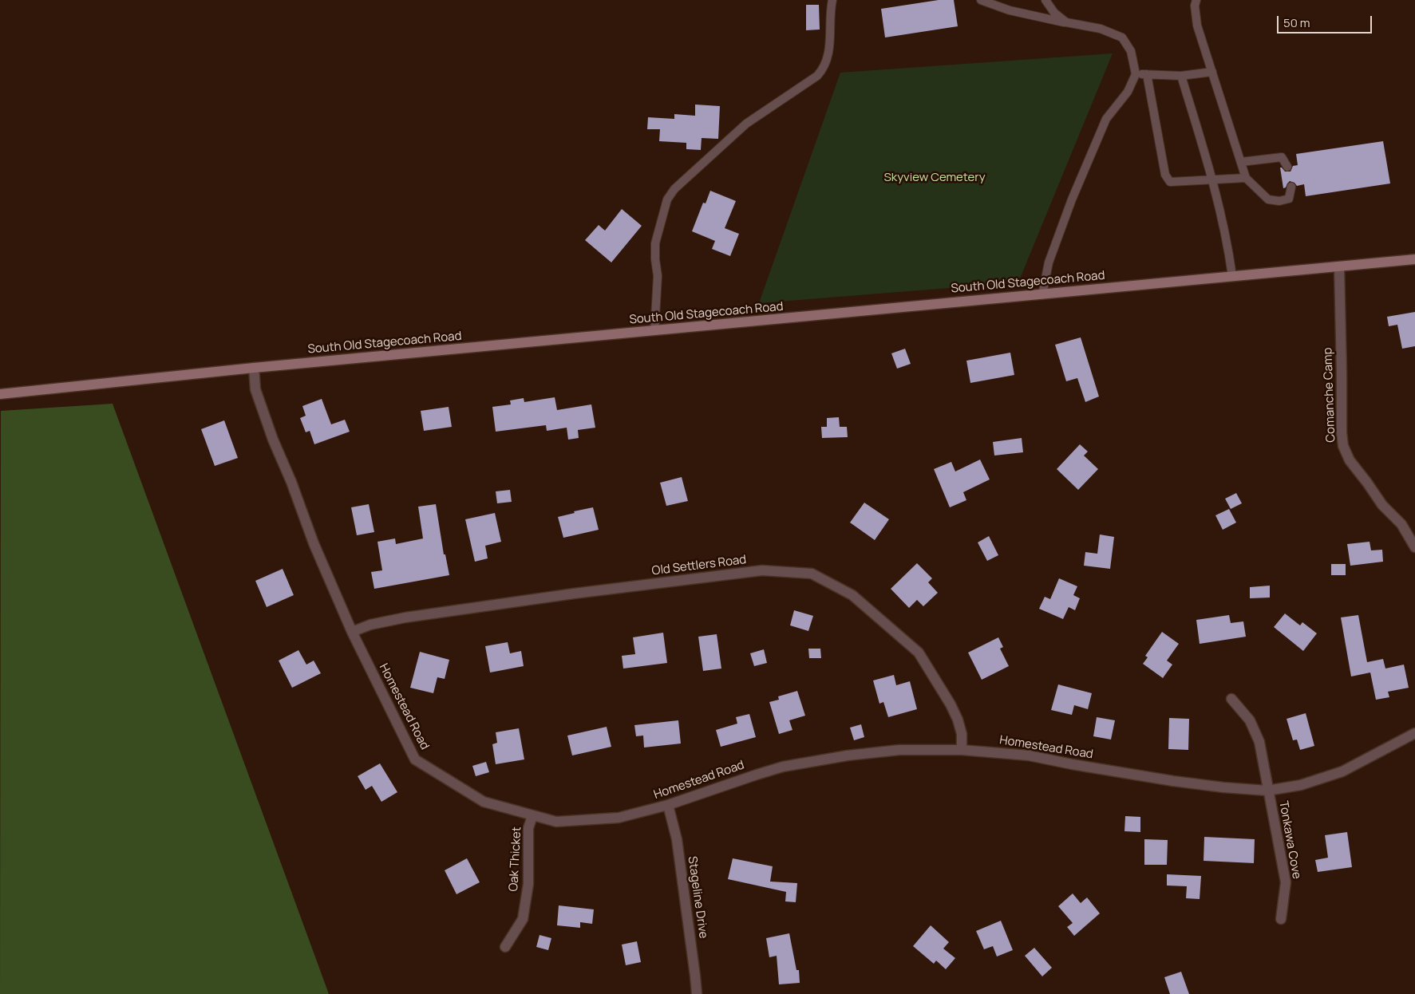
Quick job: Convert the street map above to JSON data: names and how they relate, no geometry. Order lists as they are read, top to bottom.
{
  "streets": {
    "street": [
      "South Old Stagecoach Road",
      "Comanche Camp",
      "Old Settlers Road",
      "Homestead Road",
      "Tonkawa Cove",
      "Oak Thicket",
      "Stageline Drive"
    ]
  },
  "crossings": [
    ["South Old Stagecoach Road", "Comanche Camp"],
    ["South Old Stagecoach Road", "Homestead Road"],
    ["Old Settlers Road", "Homestead Road"],
    ["Homestead Road", "Tonkawa Cove"],
    ["Homestead Road", "Oak Thicket"],
    ["Homestead Road", "Stageline Drive"]
  ],
  "parks": ["Skyview Cemetery"],
  "scale_bar": "50 m"
}
